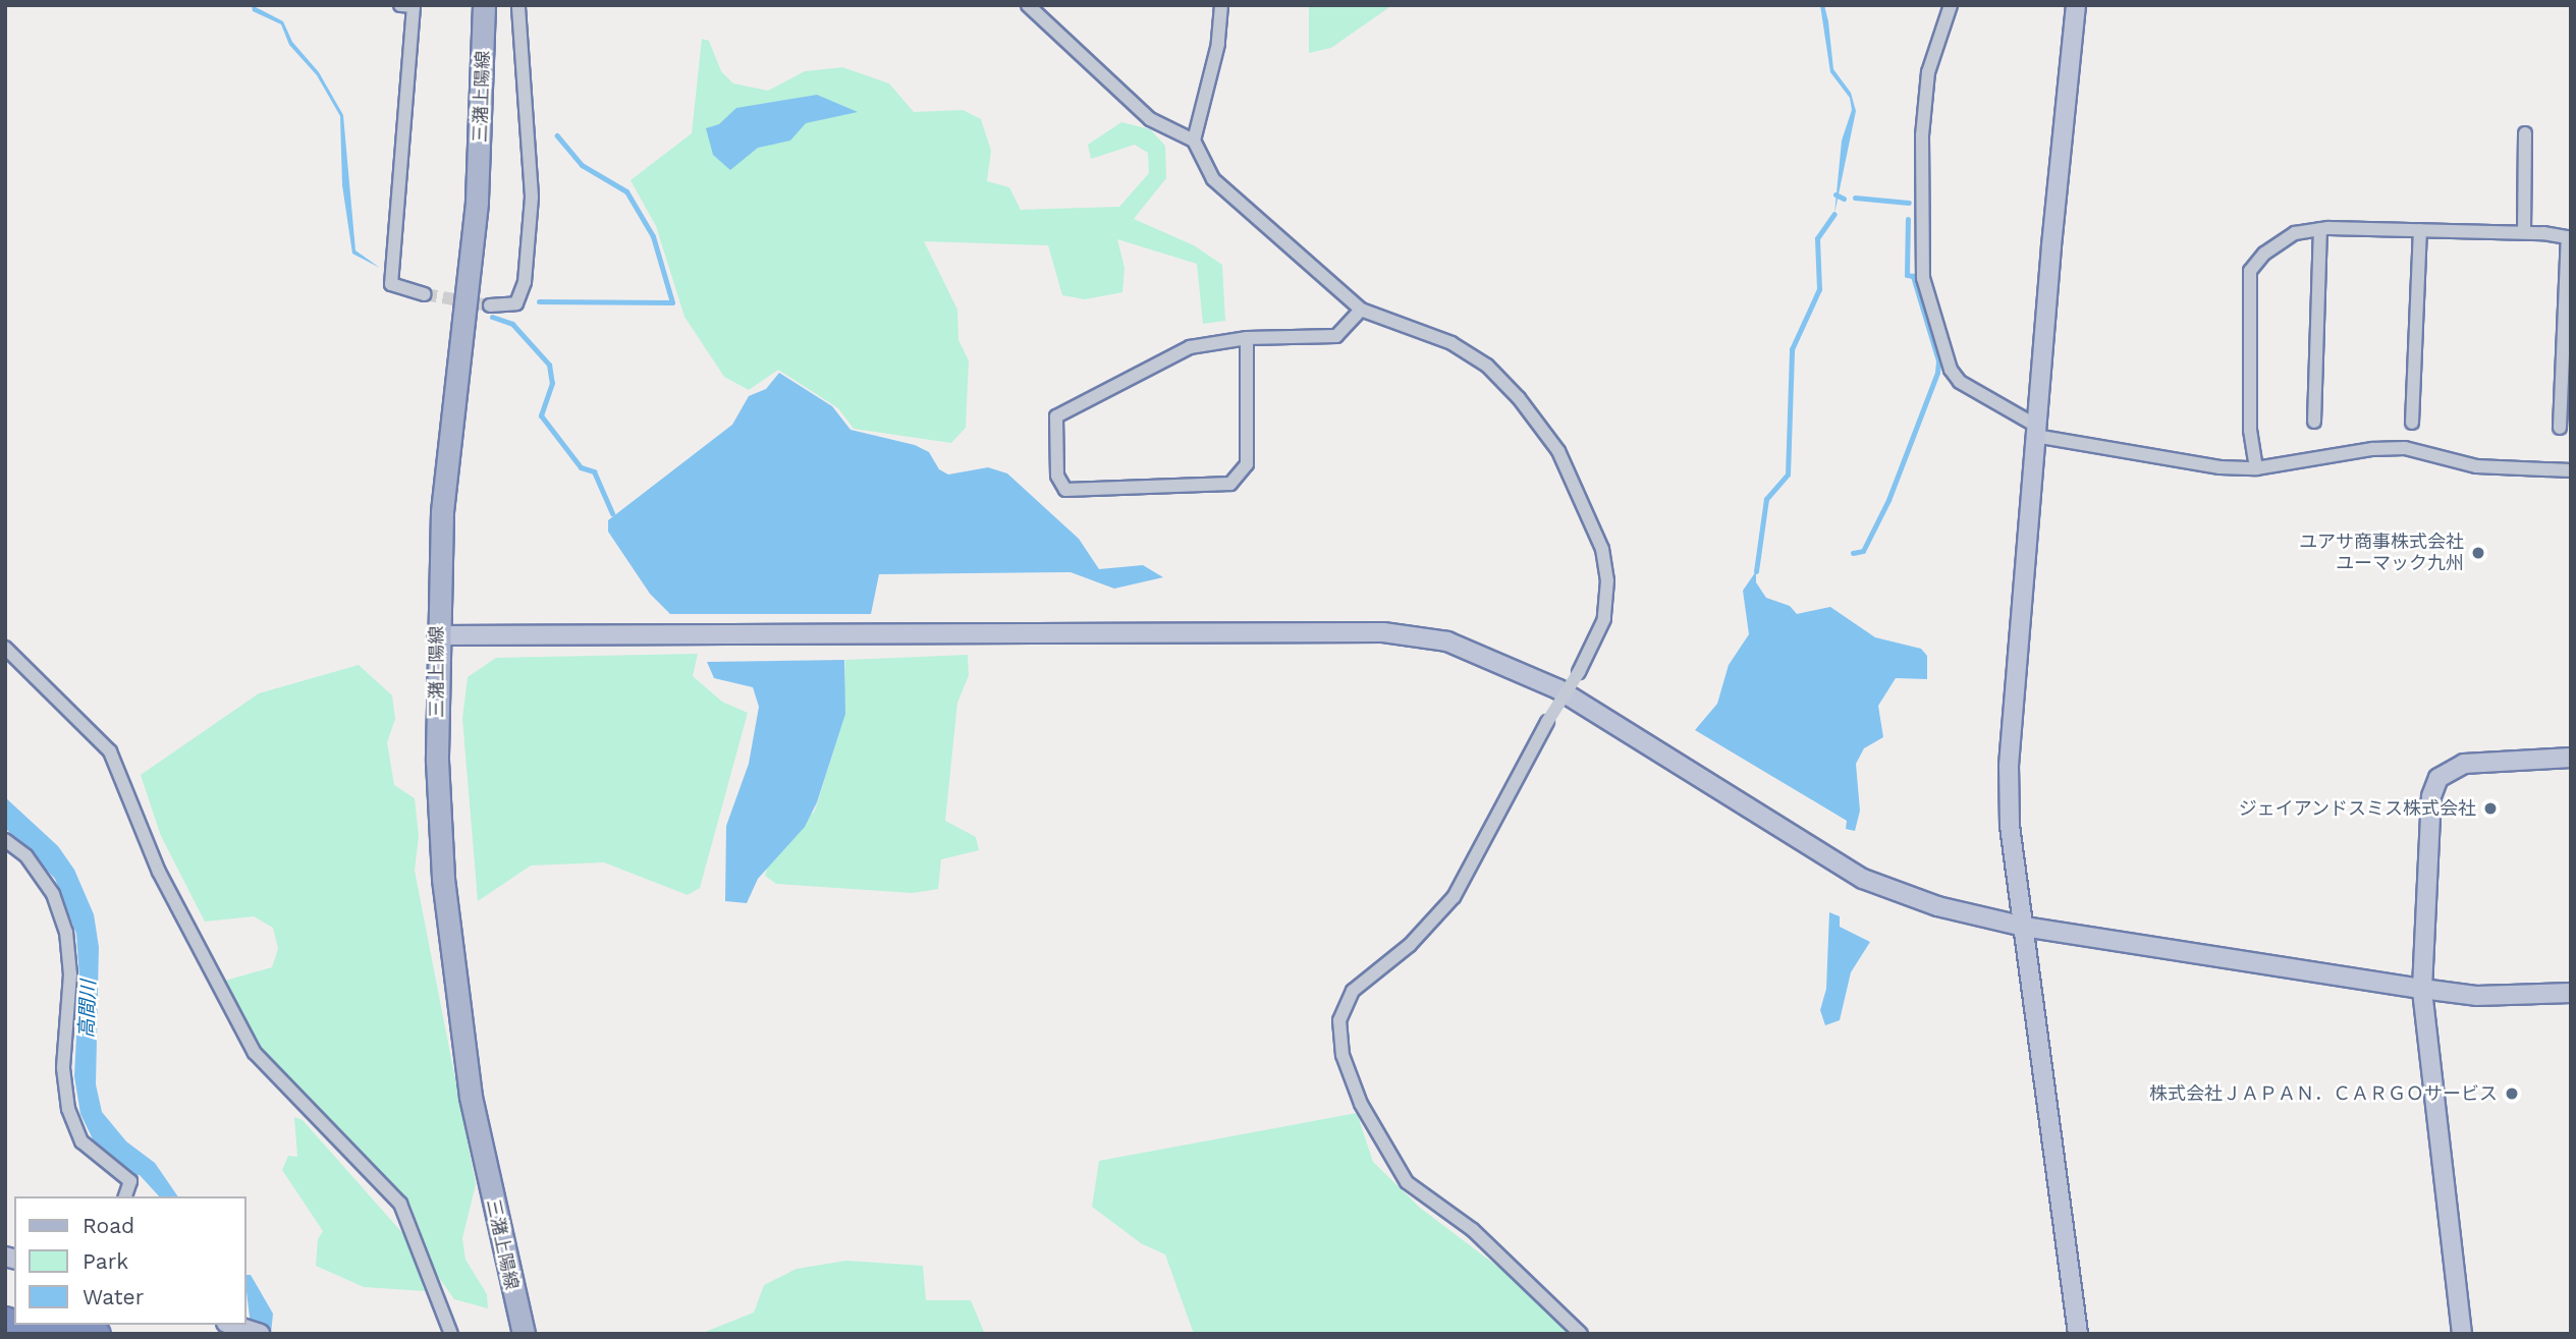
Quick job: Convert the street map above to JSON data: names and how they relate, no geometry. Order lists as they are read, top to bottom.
{
  "streets": {
    "main road": ["三潴上陽線"]
  },
  "water": ["高間川"],
  "places": ["ユアサ商事株式会社 ユーマック九州", "ジェイアンドスミス株式会社", "株式会社ＪＡＰＡＮ．ＣＡＲＧＯサービス"],
  "legend": ["Road", "Park", "Water"]
}
